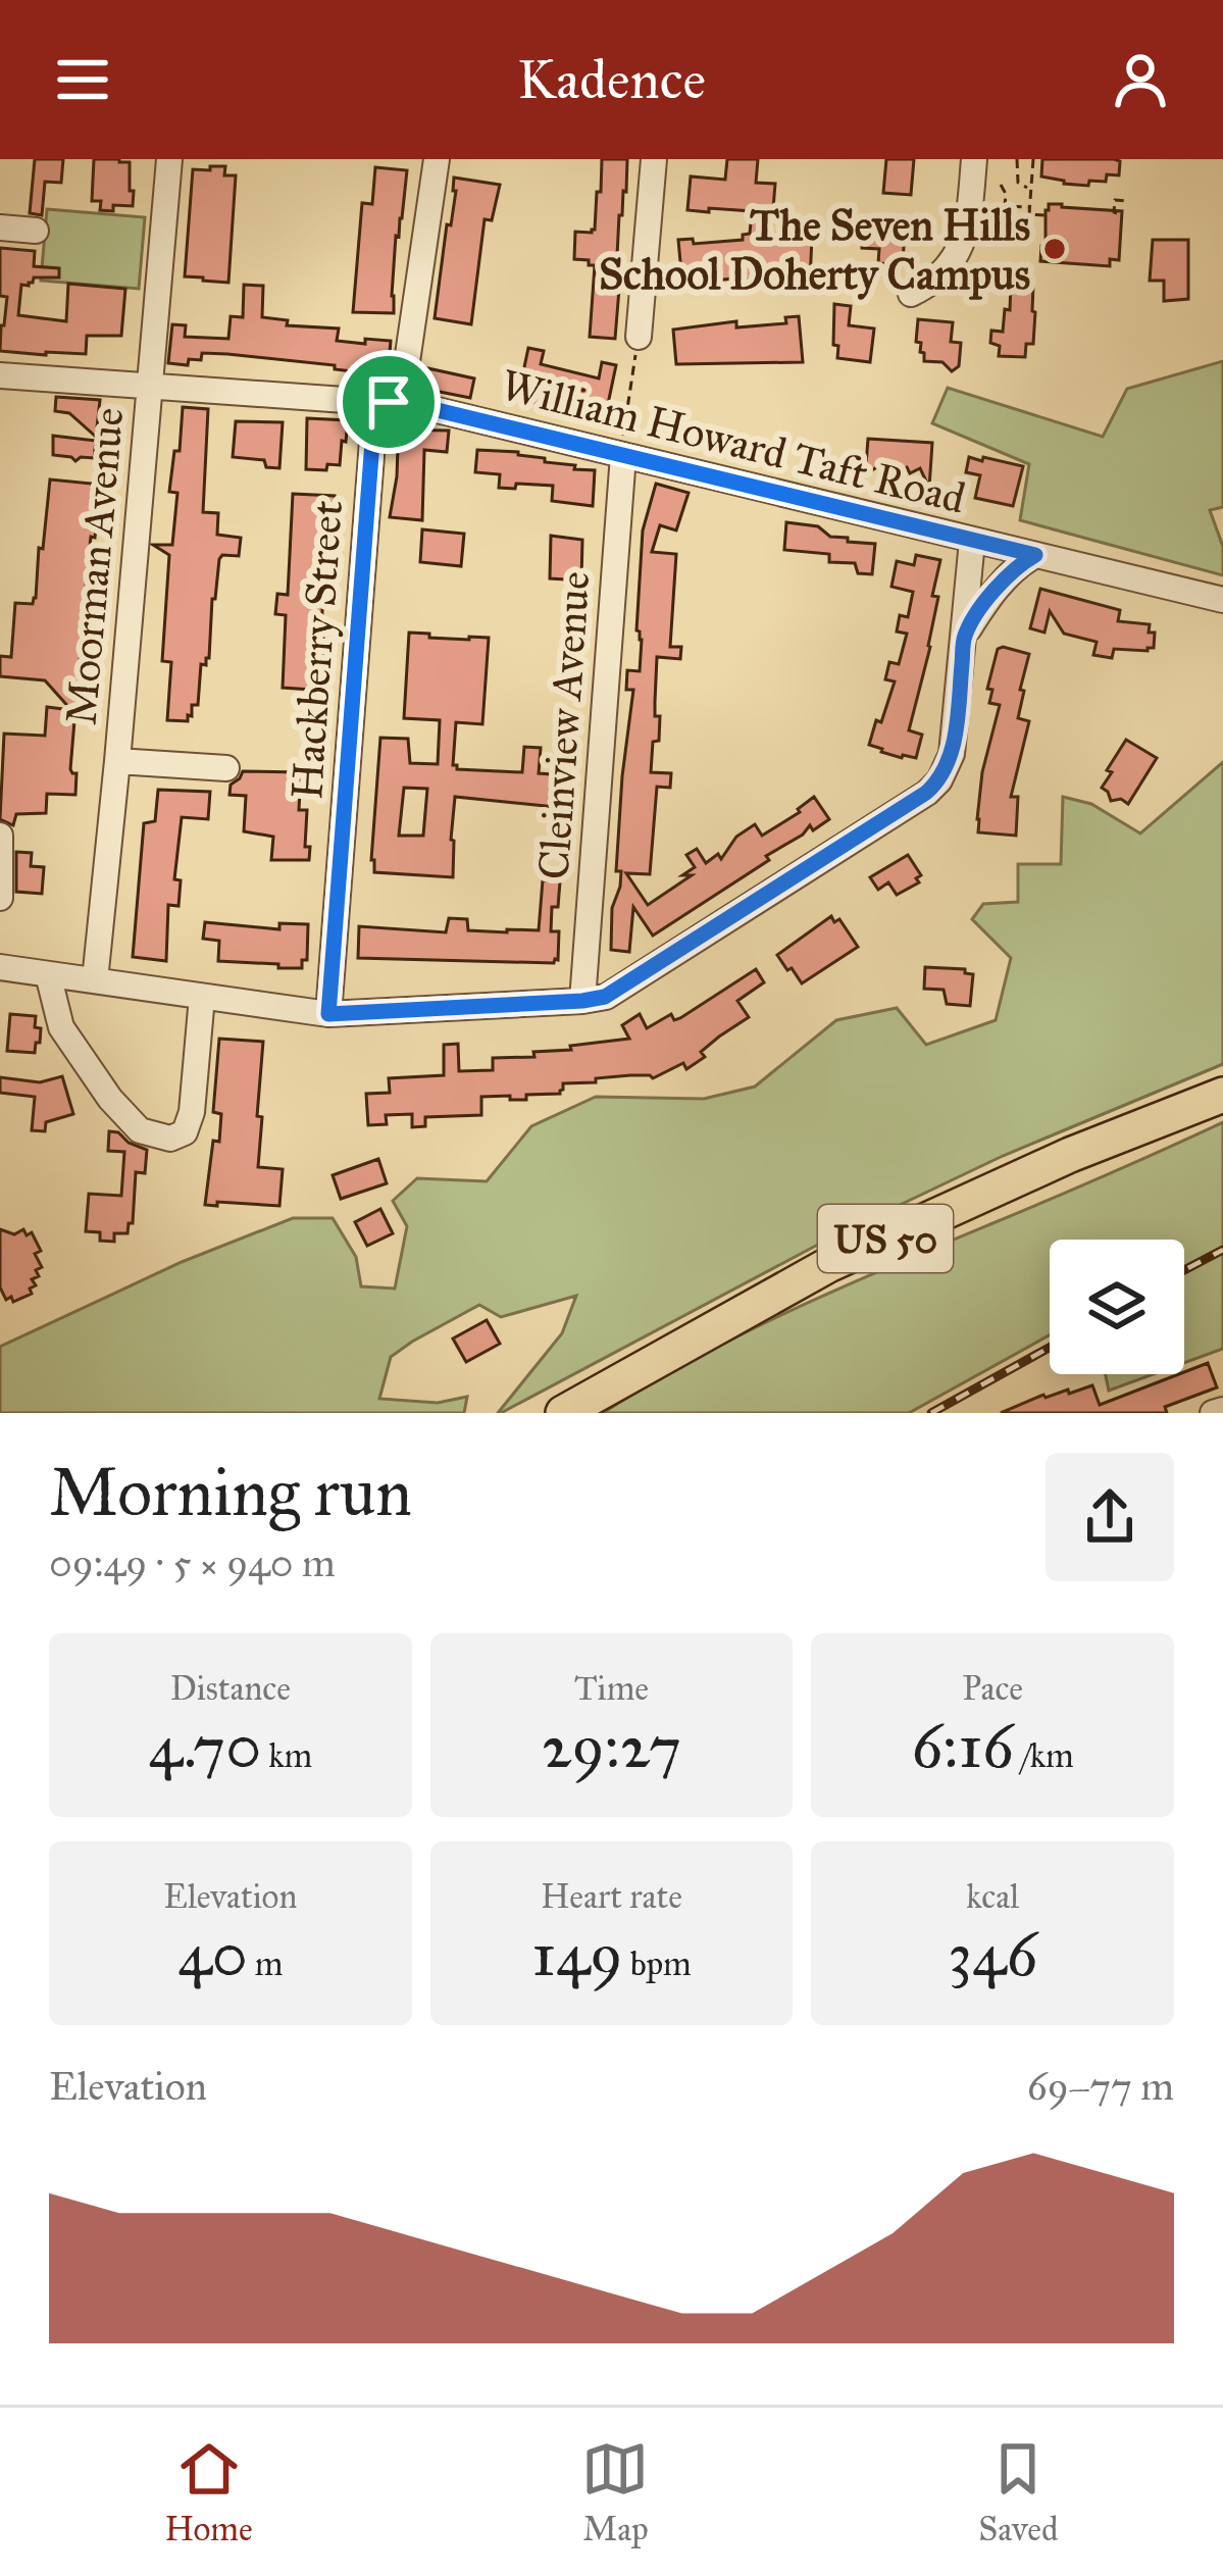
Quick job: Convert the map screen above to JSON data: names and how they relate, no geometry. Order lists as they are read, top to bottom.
{
  "streets": {
    "highway": ["US 50"],
    "street": [
      "William Howard Taft Road",
      "Moorman Avenue",
      "Hackberry Street",
      "Cleinview Avenue"
    ]
  },
  "crossings": [
    ["William Howard Taft Road", "Moorman Avenue"],
    ["William Howard Taft Road", "Hackberry Street"],
    ["William Howard Taft Road", "Cleinview Avenue"]
  ],
  "places": ["The Seven Hills School Doherty Campus"],
  "page": {
    "header": "Kadence",
    "heading": ["Morning run", "09:49 · 5 × 940 m"],
    "stats": [
      ["Distance", "4.70 km"],
      ["Time", "29:27"],
      ["Pace", "6:16 /km"],
      ["Elevation", "40 m"],
      ["Heart rate", "149 bpm"],
      ["kcal", "346"]
    ],
    "chart": ["Elevation", "69–77 m"],
    "tabs": ["Home", "Map", "Saved"]
  }
}
